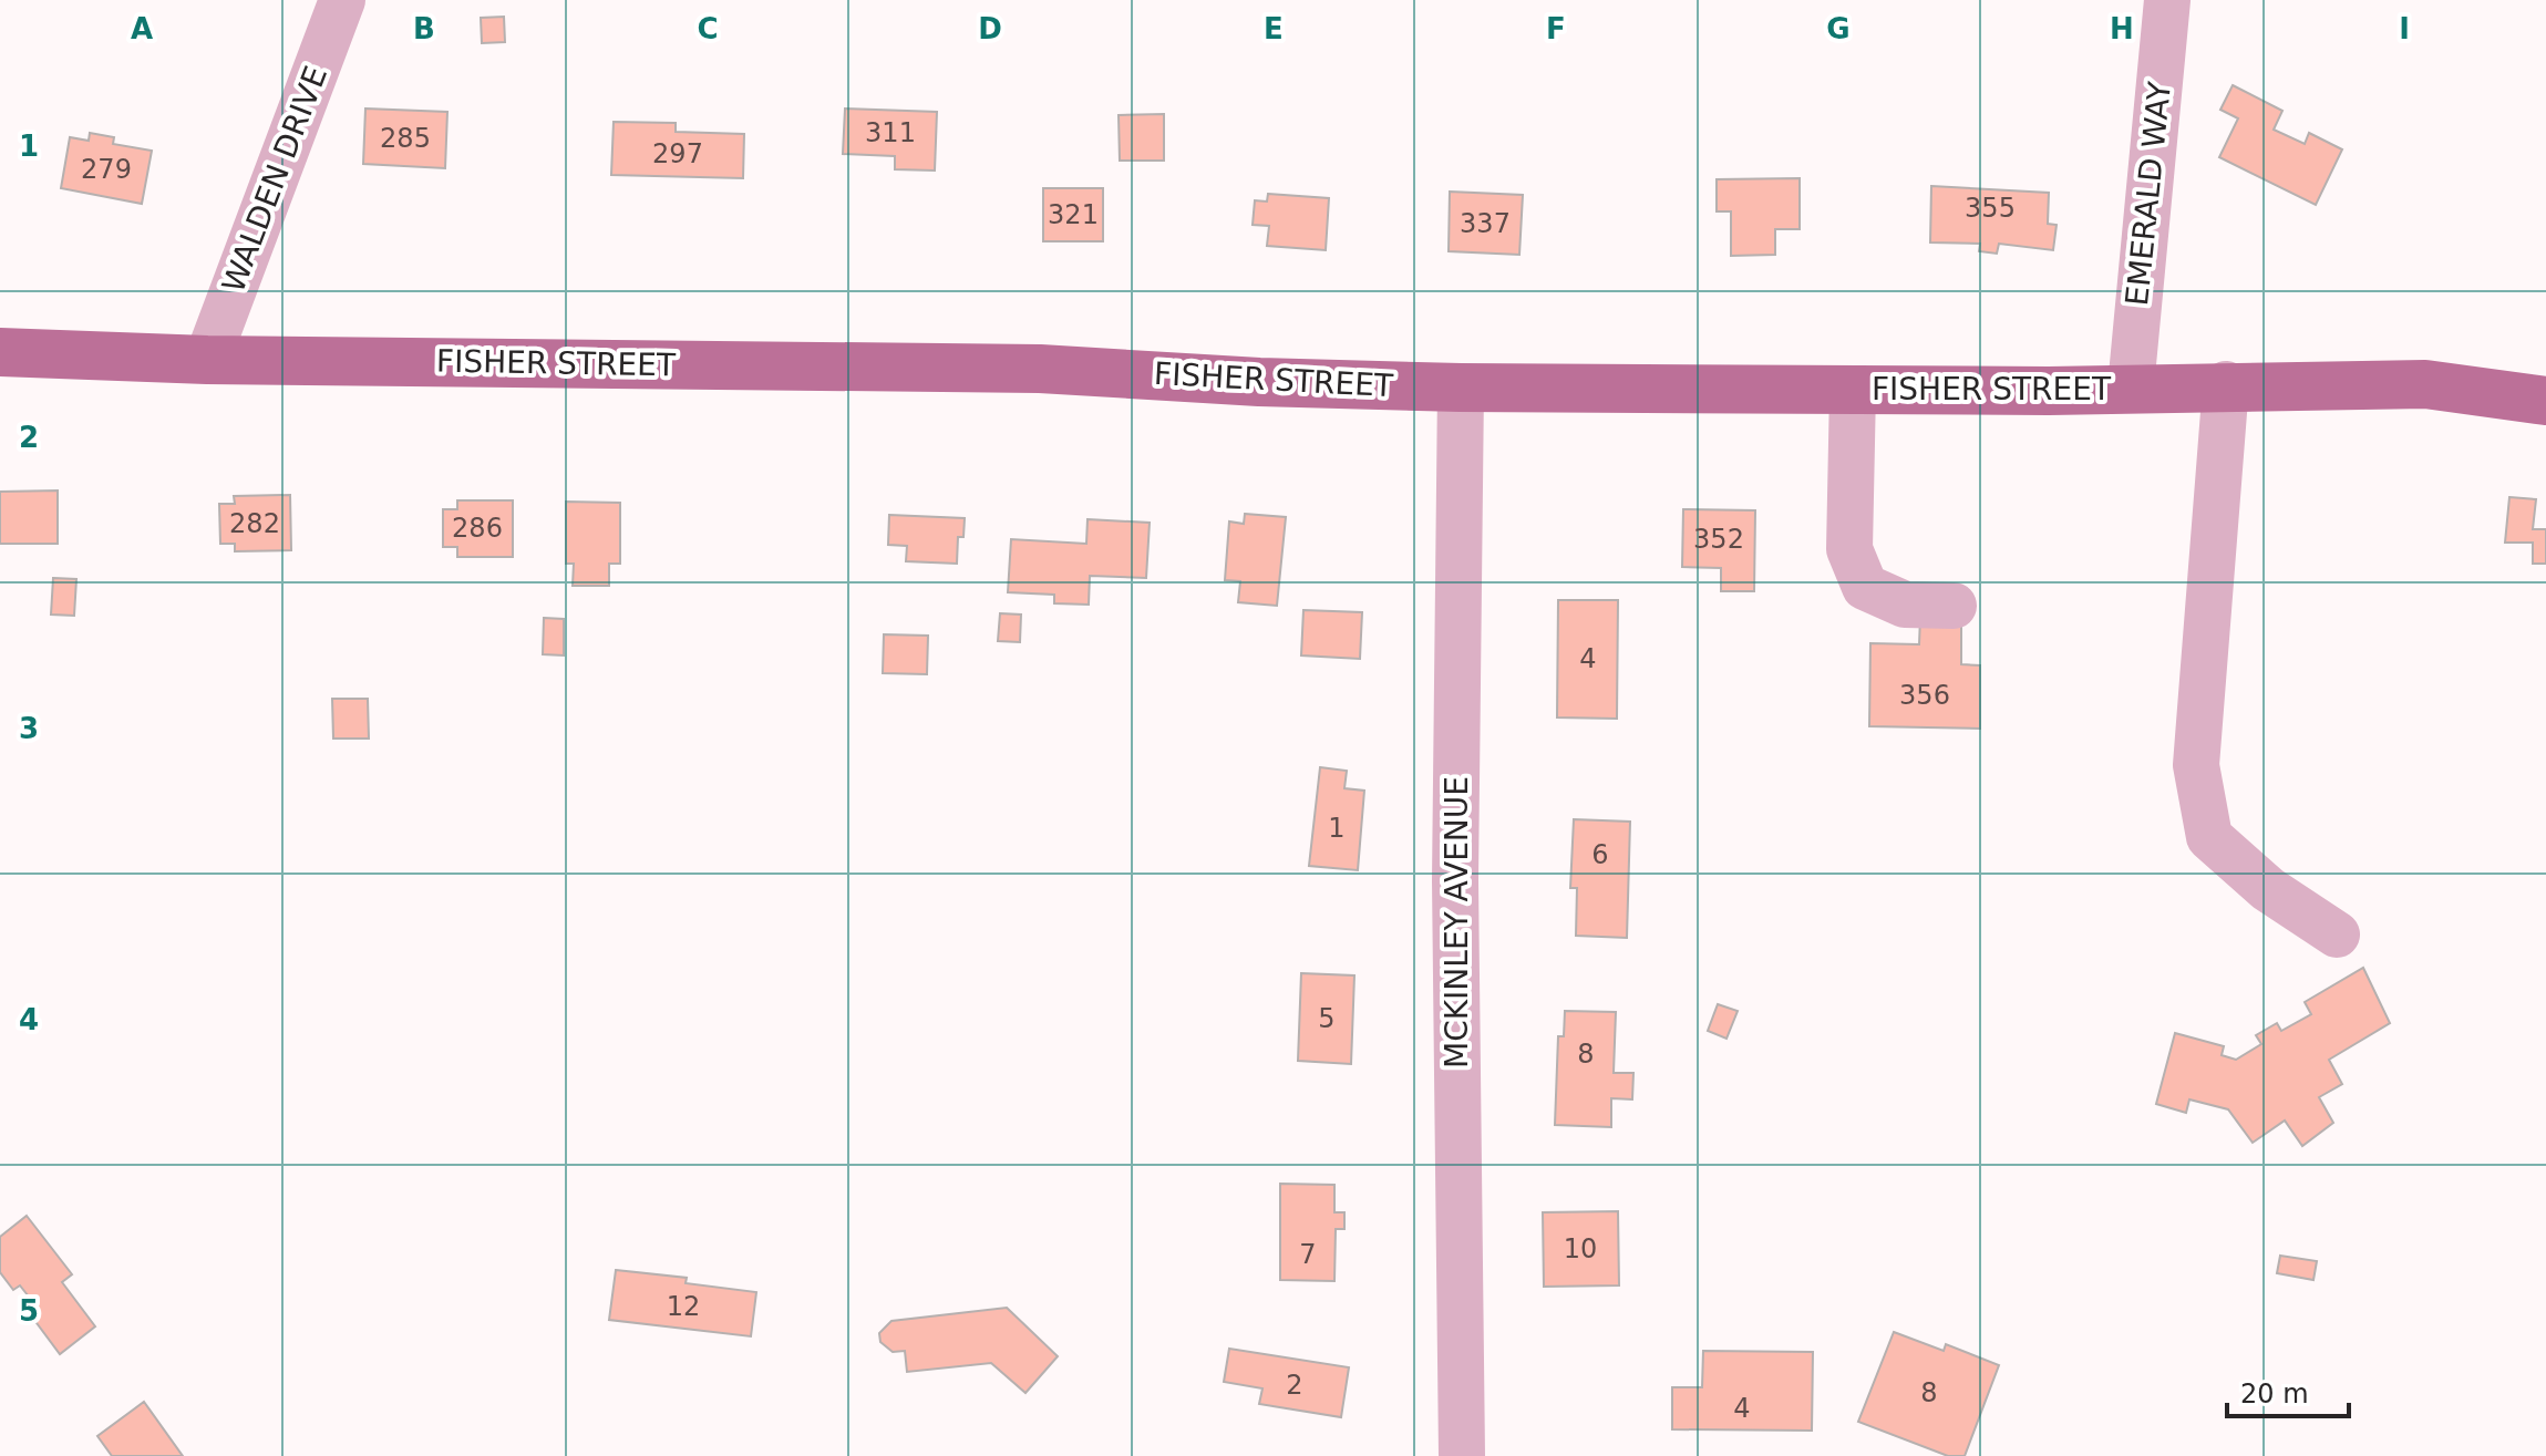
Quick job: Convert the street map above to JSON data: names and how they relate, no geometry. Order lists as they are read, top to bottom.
{
  "streets": {
    "main road": ["FISHER STREET"],
    "street": ["WALDEN DRIVE", "EMERALD WAY", "MCKINLEY AVENUE"]
  },
  "crossings": [
    ["WALDEN DRIVE", "FISHER STREET"],
    ["EMERALD WAY", "FISHER STREET"],
    ["FISHER STREET", "MCKINLEY AVENUE"]
  ],
  "house_numbers": [
    "311",
    "285",
    "297",
    "279",
    "355",
    "321",
    "337",
    "282",
    "286",
    "352",
    "4",
    "356",
    "1",
    "6",
    "5",
    "8",
    "10",
    "7",
    "12",
    "2",
    "8",
    "4"
  ],
  "scale_bar": "20 m",
  "grid": {
    "columns": [
      "A",
      "B",
      "C",
      "D",
      "E",
      "F",
      "G",
      "H",
      "I"
    ],
    "rows": [
      "1",
      "2",
      "3",
      "4",
      "5"
    ]
  }
}
